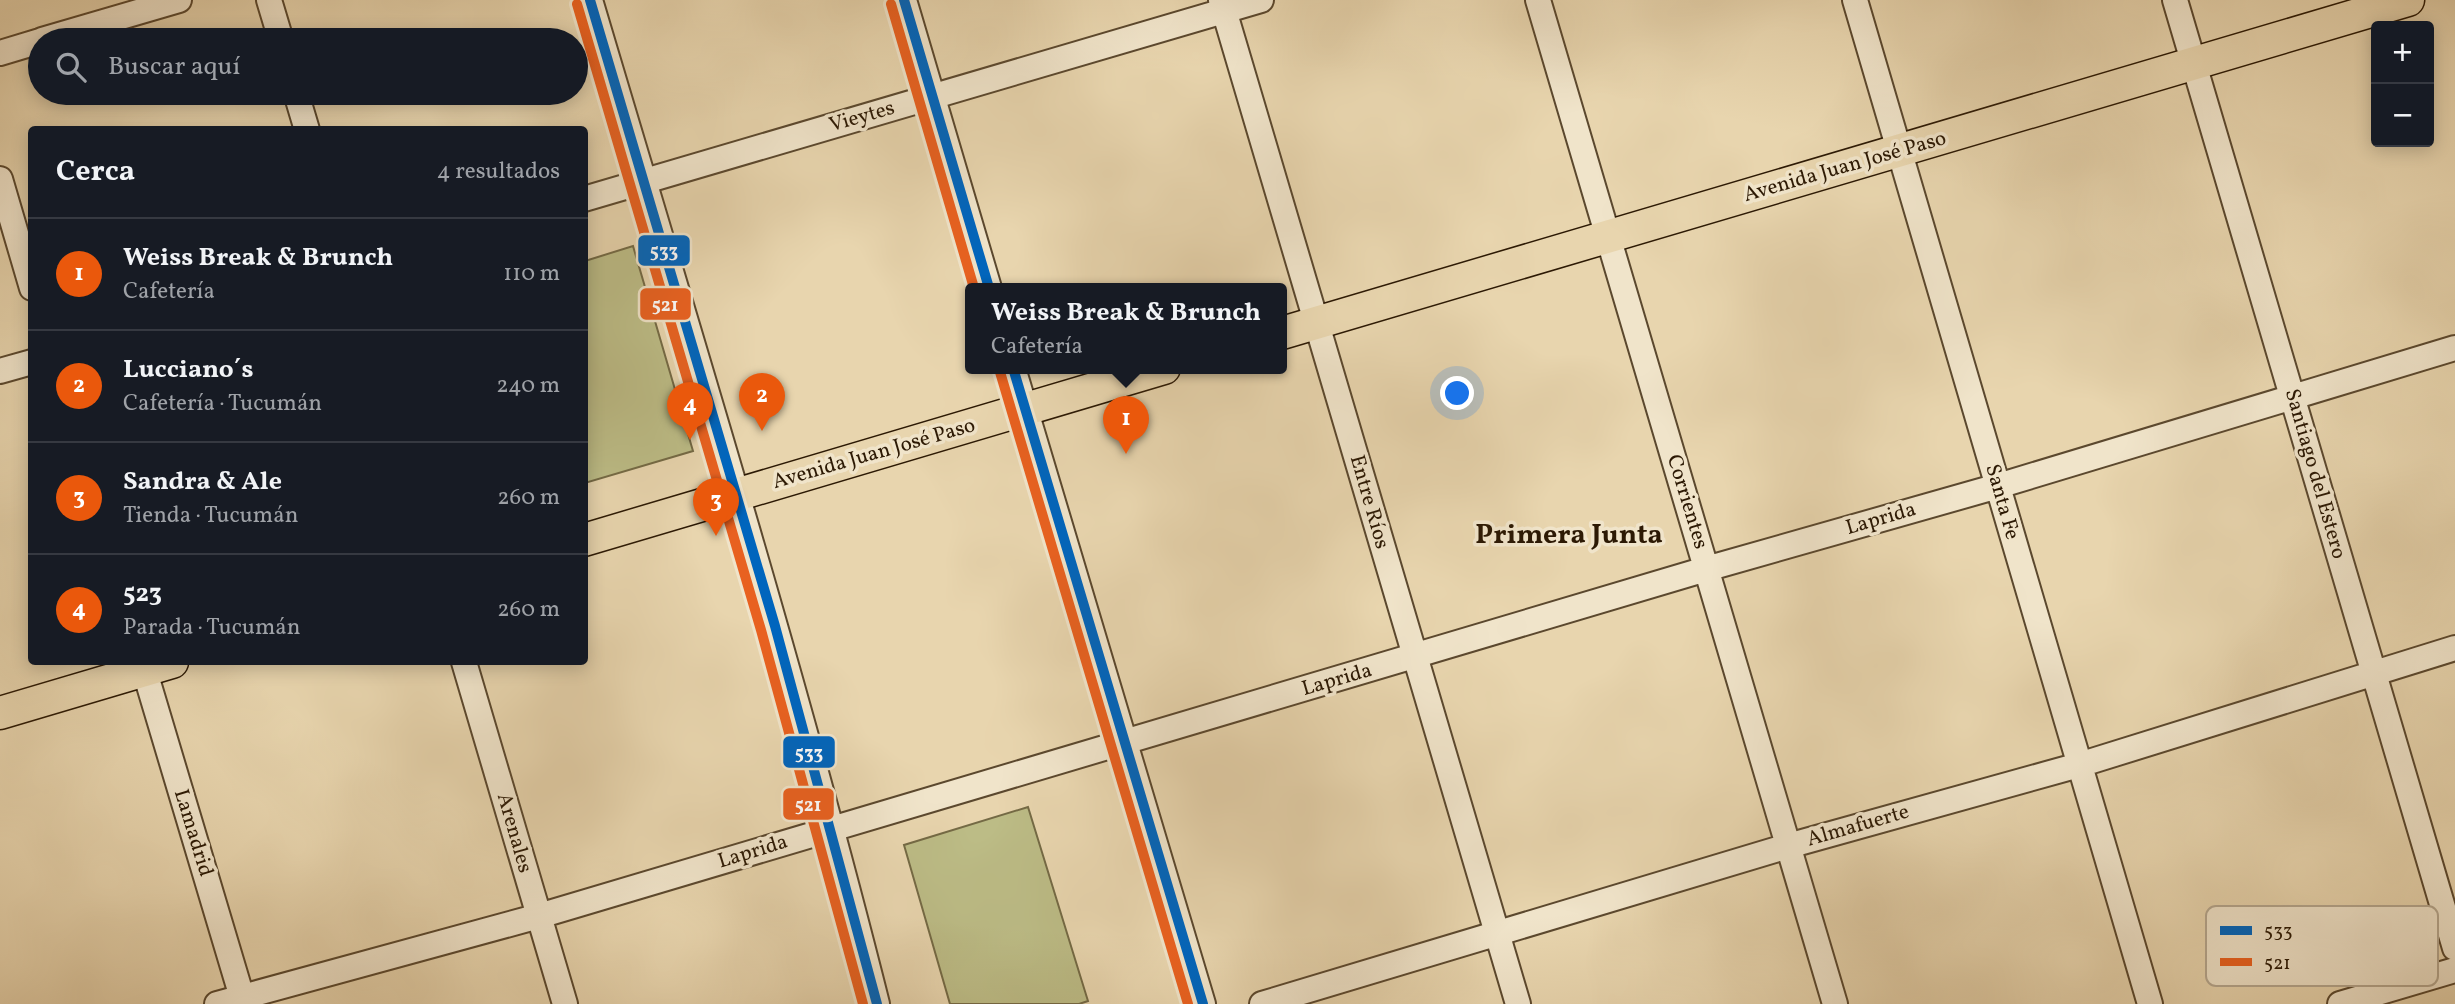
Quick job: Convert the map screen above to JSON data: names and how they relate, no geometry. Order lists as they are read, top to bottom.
{
  "streets": {
    "main road": ["Avenida Juan José Paso"],
    "street": [
      "Vieytes",
      "Santiago del Estero",
      "Entre Ríos",
      "Corrientes",
      "Santa Fe",
      "Laprida",
      "Almafuerte",
      "Lamadrid",
      "Arenales"
    ]
  },
  "crossings": [
    ["Vieytes", "Entre Ríos"],
    ["Avenida Juan José Paso", "Santiago del Estero"],
    ["Avenida Juan José Paso", "Entre Ríos"],
    ["Avenida Juan José Paso", "Corrientes"],
    ["Avenida Juan José Paso", "Santa Fe"],
    ["Santiago del Estero", "Laprida"],
    ["Santiago del Estero", "Almafuerte"],
    ["Entre Ríos", "Laprida"],
    ["Entre Ríos", "Almafuerte"],
    ["Corrientes", "Laprida"],
    ["Corrientes", "Almafuerte"],
    ["Santa Fe", "Laprida"],
    ["Santa Fe", "Almafuerte"],
    ["Laprida", "Lamadrid"],
    ["Laprida", "Arenales"]
  ],
  "districts": ["Primera Junta"],
  "lines": ["transit line 533", "transit line 521"],
  "legend": ["533", "521"],
  "page": {
    "map_buttons": ["+", "−"],
    "search": "Buscar aquí",
    "heading": ["Cerca", "4 resultados"],
    "list": [
      {
        "mark": "1",
        "name": "Weiss Break & Brunch",
        "note": "Cafetería",
        "value": "110 m"
      },
      {
        "mark": "2",
        "name": "Lucciano´s",
        "note": "Cafetería · Tucumán",
        "value": "240 m"
      },
      {
        "mark": "3",
        "name": "Sandra & Ale",
        "note": "Tienda · Tucumán",
        "value": "260 m"
      },
      {
        "mark": "4",
        "name": "523",
        "note": "Parada · Tucumán",
        "value": "260 m"
      }
    ],
    "popup": ["Weiss Break & Brunch", "Cafetería"],
    "pins": [
      "2",
      "4",
      "1",
      "3"
    ]
  }
}
